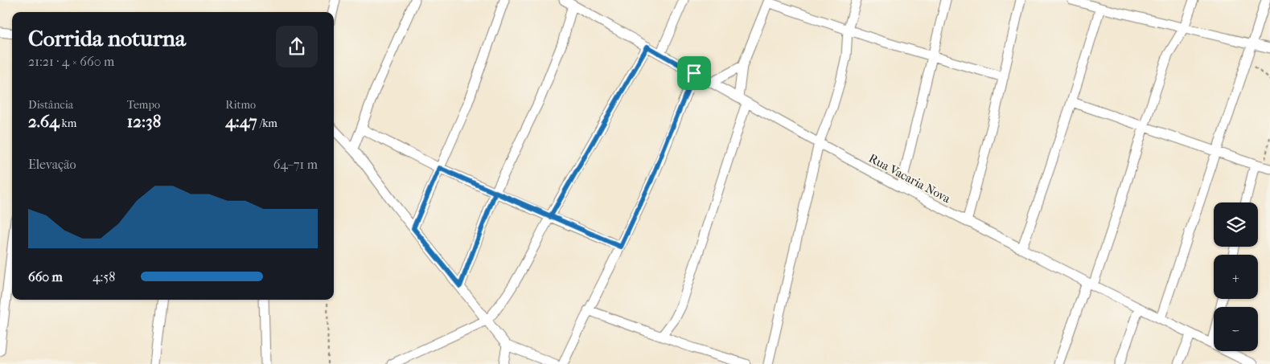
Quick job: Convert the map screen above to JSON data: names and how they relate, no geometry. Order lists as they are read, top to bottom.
{
  "streets": {
    "street": ["Rua Vacaria Nova"]
  },
  "page": {
    "heading": ["Corrida noturna", "21:21 · 4 × 660 m"],
    "stats": [
      ["Distância", "2.64 km"],
      ["Tempo", "12:38"],
      ["Ritmo", "4:47 /km"]
    ],
    "chart": ["Elevação", "64–71 m"],
    "map_buttons": ["+", "−"],
    "list": [
      {
        "name": "660 m",
        "note": "4:58"
      }
    ]
  }
}
